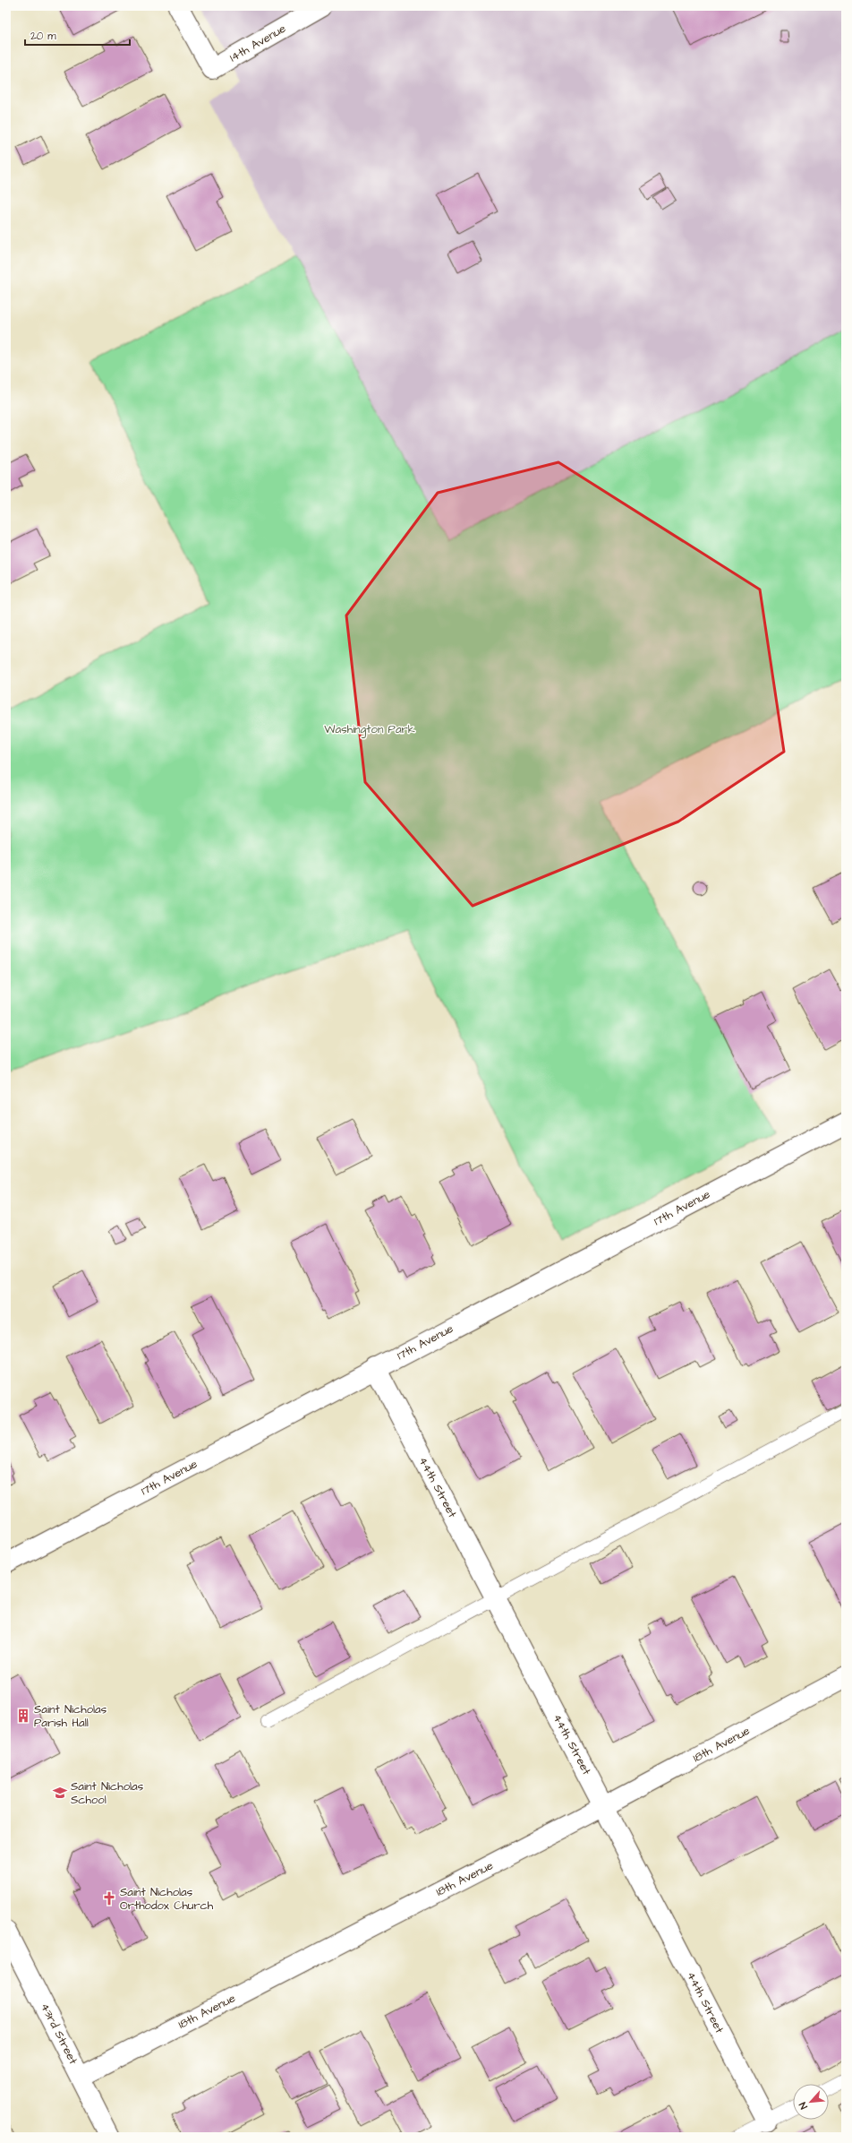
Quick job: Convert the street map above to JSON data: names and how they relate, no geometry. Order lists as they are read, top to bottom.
{
  "streets": {
    "street": [
      "14th Avenue",
      "17th Avenue",
      "44th Street",
      "18th Avenue",
      "43rd Street"
    ]
  },
  "crossings": [
    ["17th Avenue", "44th Street"],
    ["44th Street", "18th Avenue"],
    ["18th Avenue", "43rd Street"]
  ],
  "parks": ["Washington Park"],
  "places": {
    "building": ["Saint Nicholas Parish Hall"],
    "school or university": ["Saint Nicholas School"],
    "church": ["Saint Nicholas Orthodox Church"]
  },
  "scale_bar": "20 m",
  "north": "bottom left"
}
